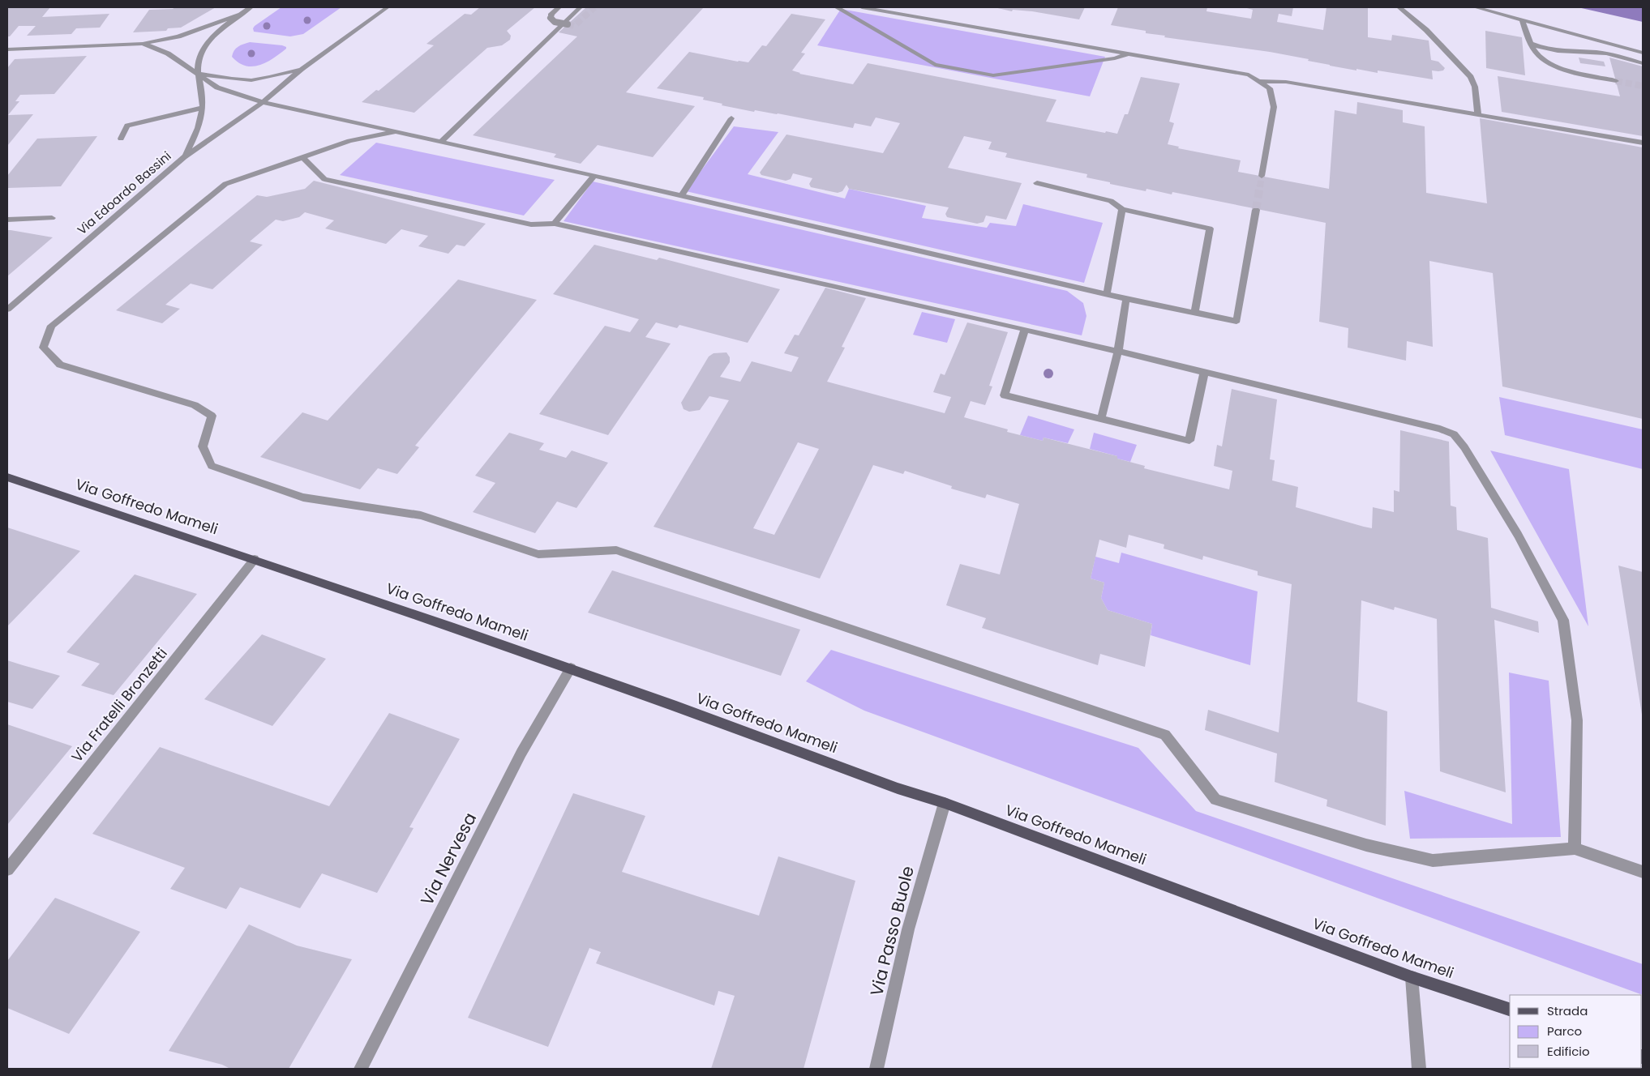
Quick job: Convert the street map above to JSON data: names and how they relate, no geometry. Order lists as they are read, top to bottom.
{
  "streets": {
    "main road": ["Via Goffredo Mameli"],
    "street": [
      "Via Edoardo Bassini",
      "Via Fratelli Bronzetti",
      "Via Nervesa",
      "Via Passo Buole"
    ]
  },
  "crossings": [
    ["Via Goffredo Mameli", "Via Fratelli Bronzetti"],
    ["Via Goffredo Mameli", "Via Nervesa"],
    ["Via Goffredo Mameli", "Via Passo Buole"]
  ],
  "legend": ["Strada", "Parco", "Edificio"]
}
